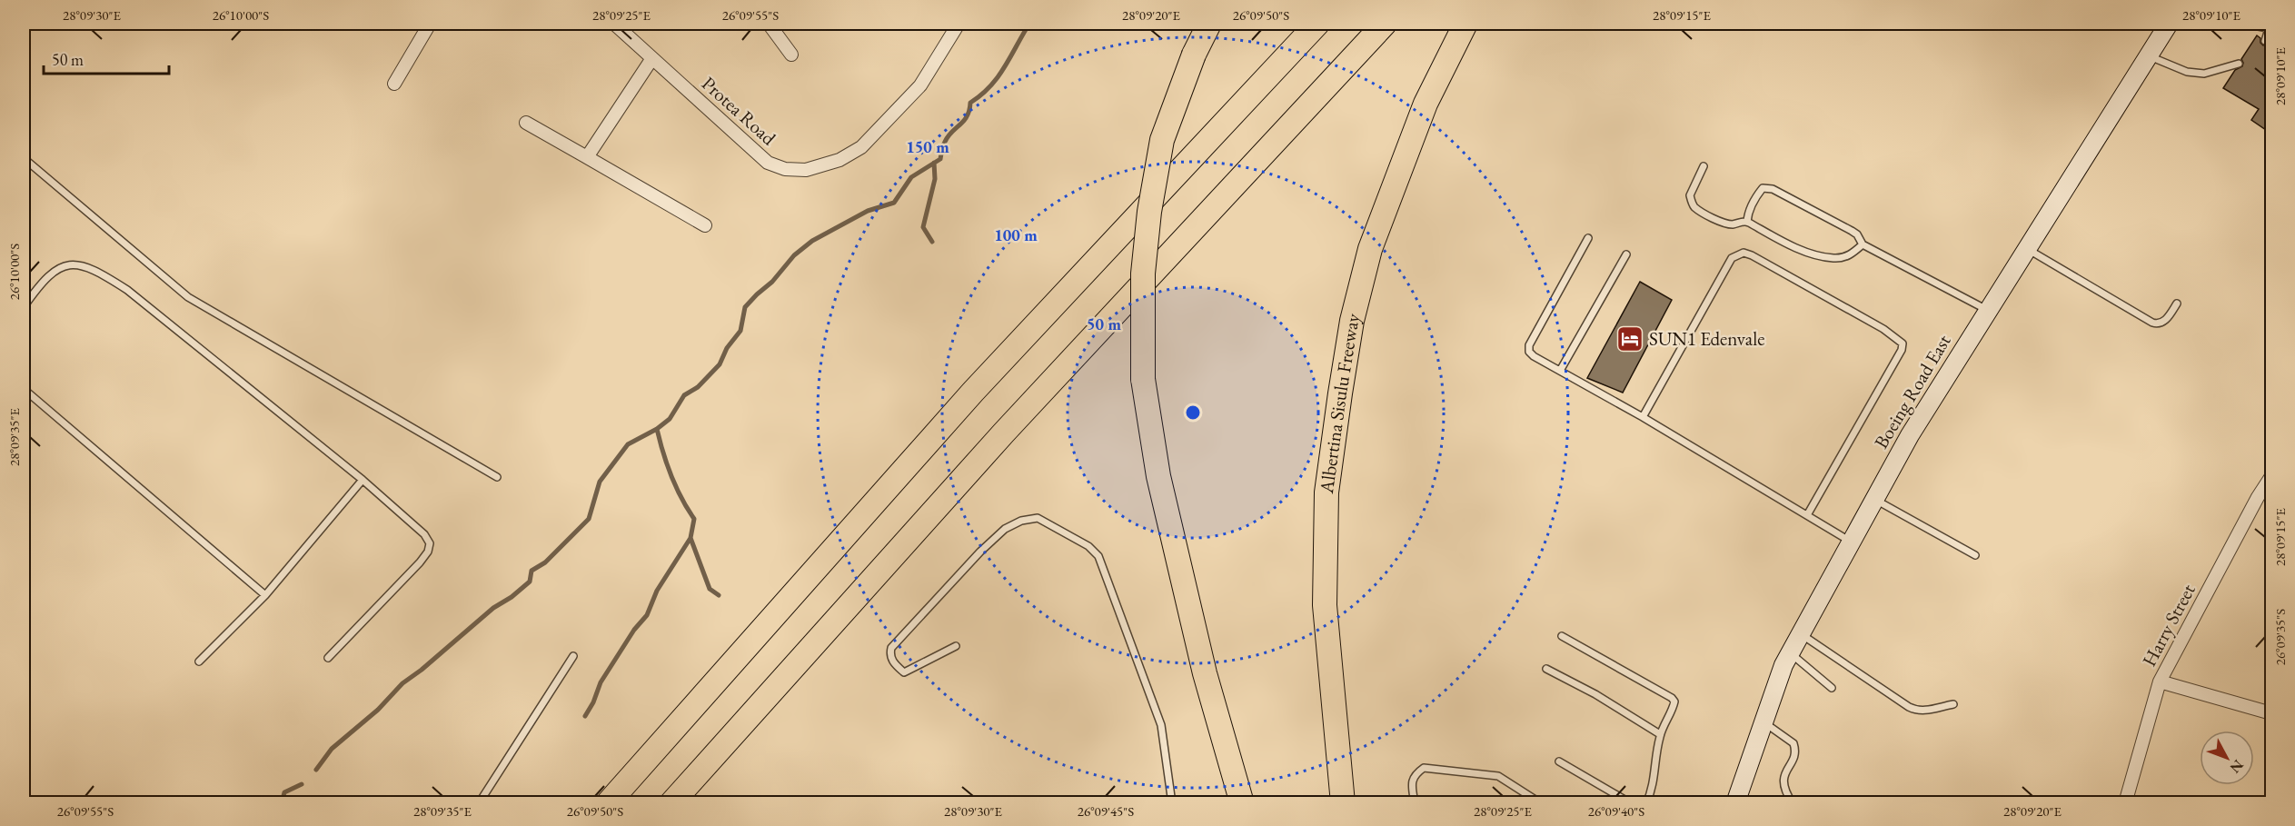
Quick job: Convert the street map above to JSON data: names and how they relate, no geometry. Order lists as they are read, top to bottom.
{
  "streets": {
    "highway": ["Albertina Sisulu Freeway"],
    "main road": ["Boeing Road East"],
    "street": ["Protea Road", "Harry Street"]
  },
  "places": {
    "hotel": ["SUN1 Edenvale"]
  },
  "scale_bar": "50 m",
  "north": "bottom right",
  "coordinates": [
    "28°09'30\"E",
    "26°10'00\"S",
    "28°09'25\"E",
    "26°09'55\"S",
    "28°09'20\"E",
    "26°09'50\"S",
    "28°09'15\"E",
    "28°09'10\"E",
    "28°09'35\"E",
    "26°09'35\"S",
    "26°09'45\"S",
    "26°09'40\"S"
  ],
  "rings": ["150 m", "100 m", "50 m"]
}
